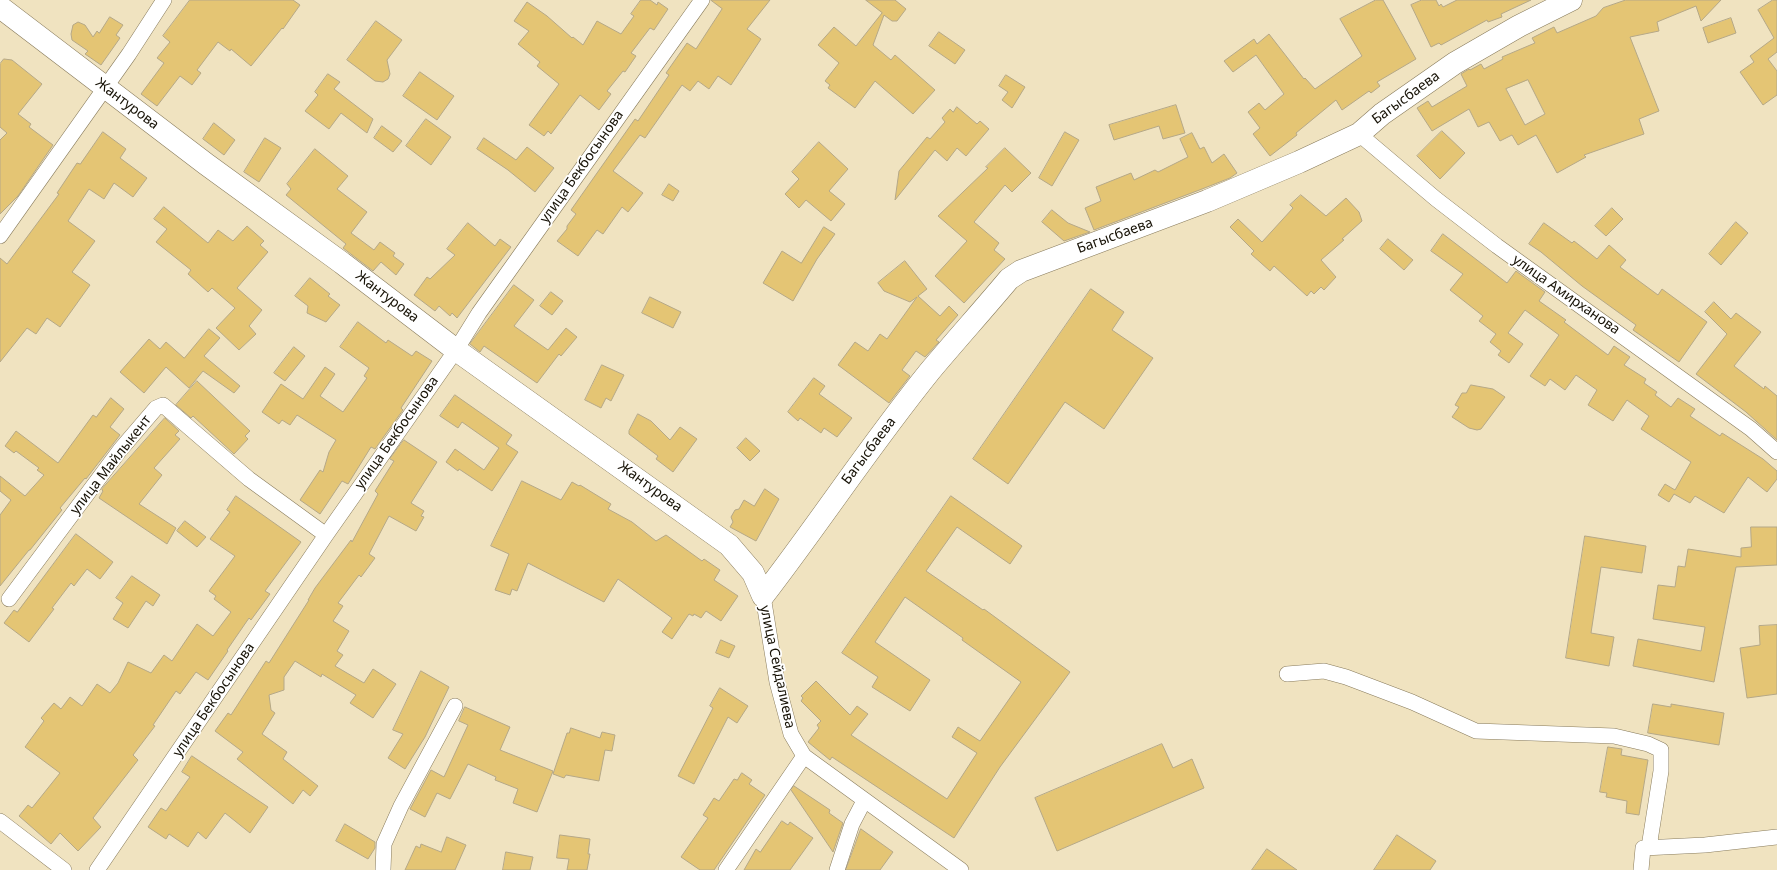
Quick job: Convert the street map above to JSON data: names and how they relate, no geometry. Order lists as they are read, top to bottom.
{
  "streets": {
    "street": [
      "Багысбаева",
      "Жантурова",
      "улица Бекбосынова",
      "улица Амирханова",
      "улица Майлыкент",
      "улица Сейдалиева"
    ]
  },
  "crossings": [
    ["Багысбаева", "Жантурова"],
    ["Багысбаева", "улица Амирханова"],
    ["Багысбаева", "улица Сейдалиева"],
    ["Жантурова", "улица Бекбосынова"],
    ["Жантурова", "улица Сейдалиева"],
    ["улица Бекбосынова", "улица Майлыкент"]
  ]
}
